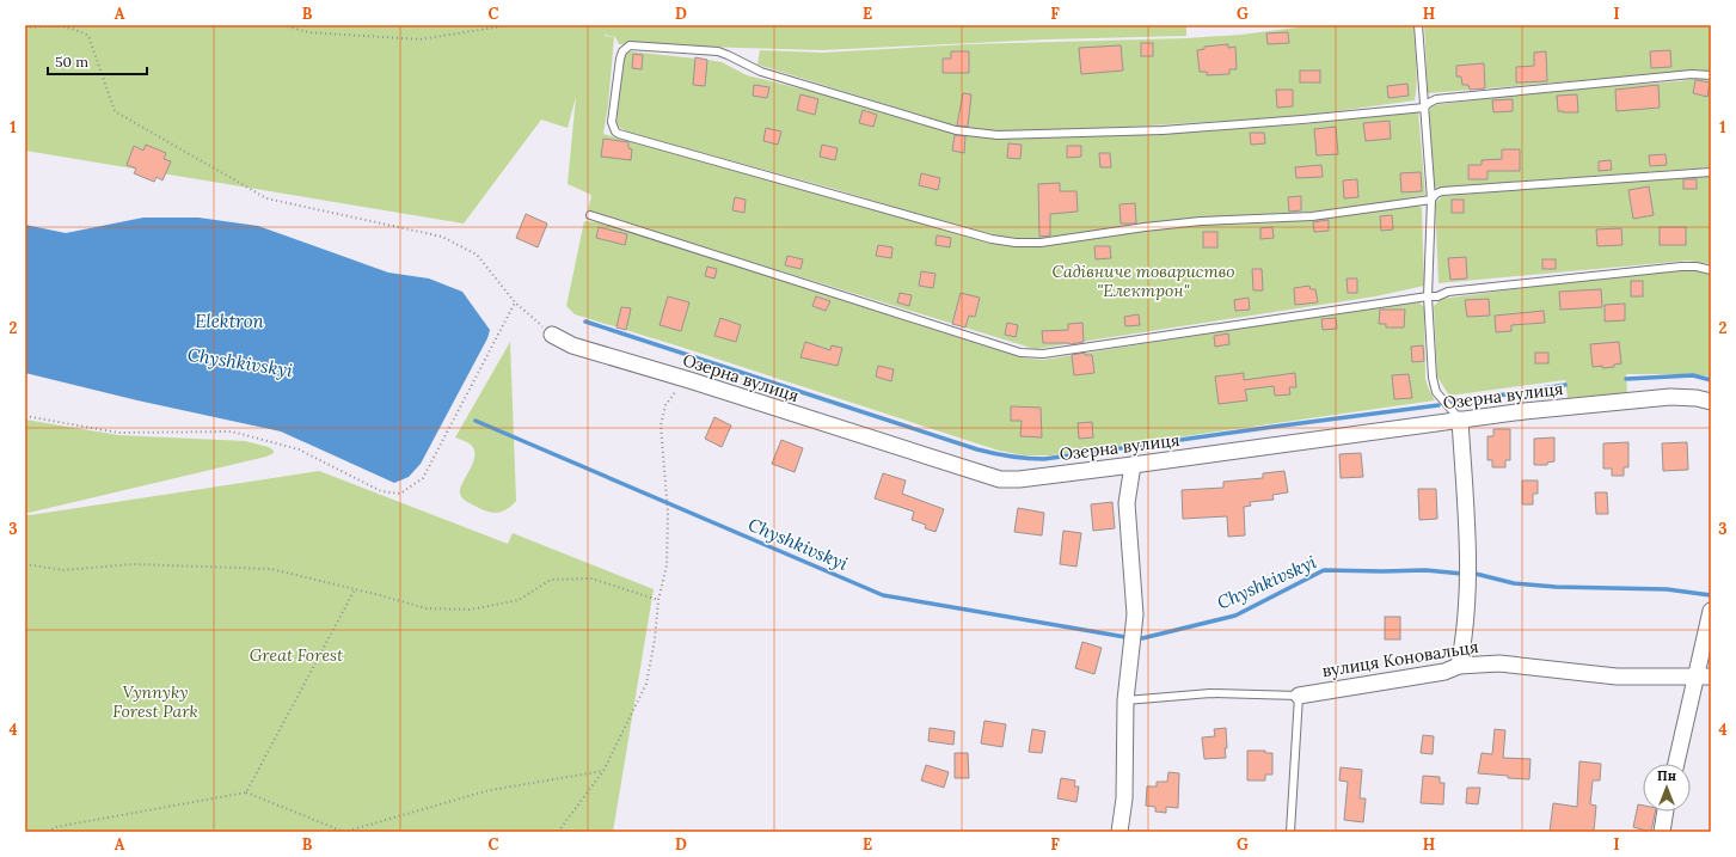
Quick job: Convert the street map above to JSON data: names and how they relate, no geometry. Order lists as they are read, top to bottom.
{
  "streets": {
    "street": ["Озерна вулиця", "вулиця Коновальця"]
  },
  "water": ["Elektron", "Chyshkivskyi"],
  "parks": ["Садівниче товариство \"Електрон\"", "Great Forest", "Vynnyky Forest Park"],
  "scale_bar": "50 m",
  "north": "top",
  "grid": {
    "columns": [
      "A",
      "B",
      "C",
      "D",
      "E",
      "F",
      "G",
      "H",
      "I"
    ],
    "rows": [
      "1",
      "2",
      "3",
      "4"
    ]
  }
}
